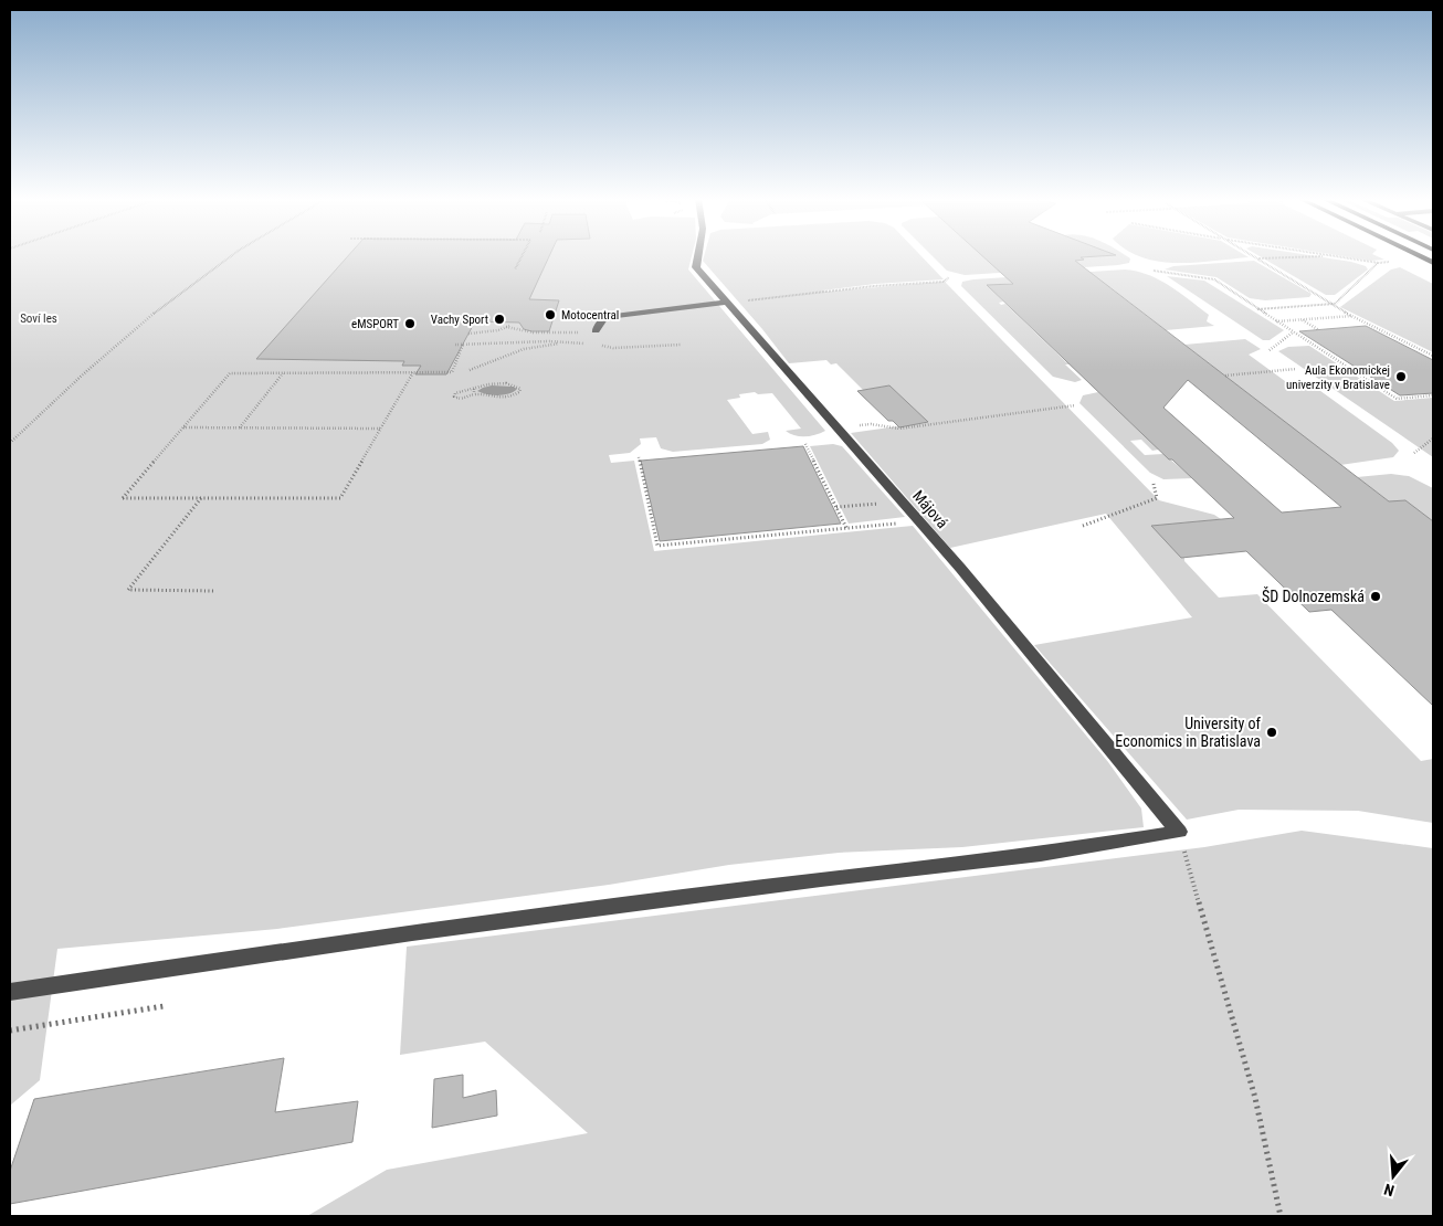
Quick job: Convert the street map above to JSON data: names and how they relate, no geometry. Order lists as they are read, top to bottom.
{
  "streets": {
    "street": ["Májová"]
  },
  "parks": ["Soví les"],
  "places": [
    "Motocentral",
    "Vachy Sport",
    "eMSPORT",
    "Aula Ekonomickej univerzity v Bratislave",
    "ŠD Dolnozemská",
    "University of Economics in Bratislava"
  ],
  "north": "bottom"
}
